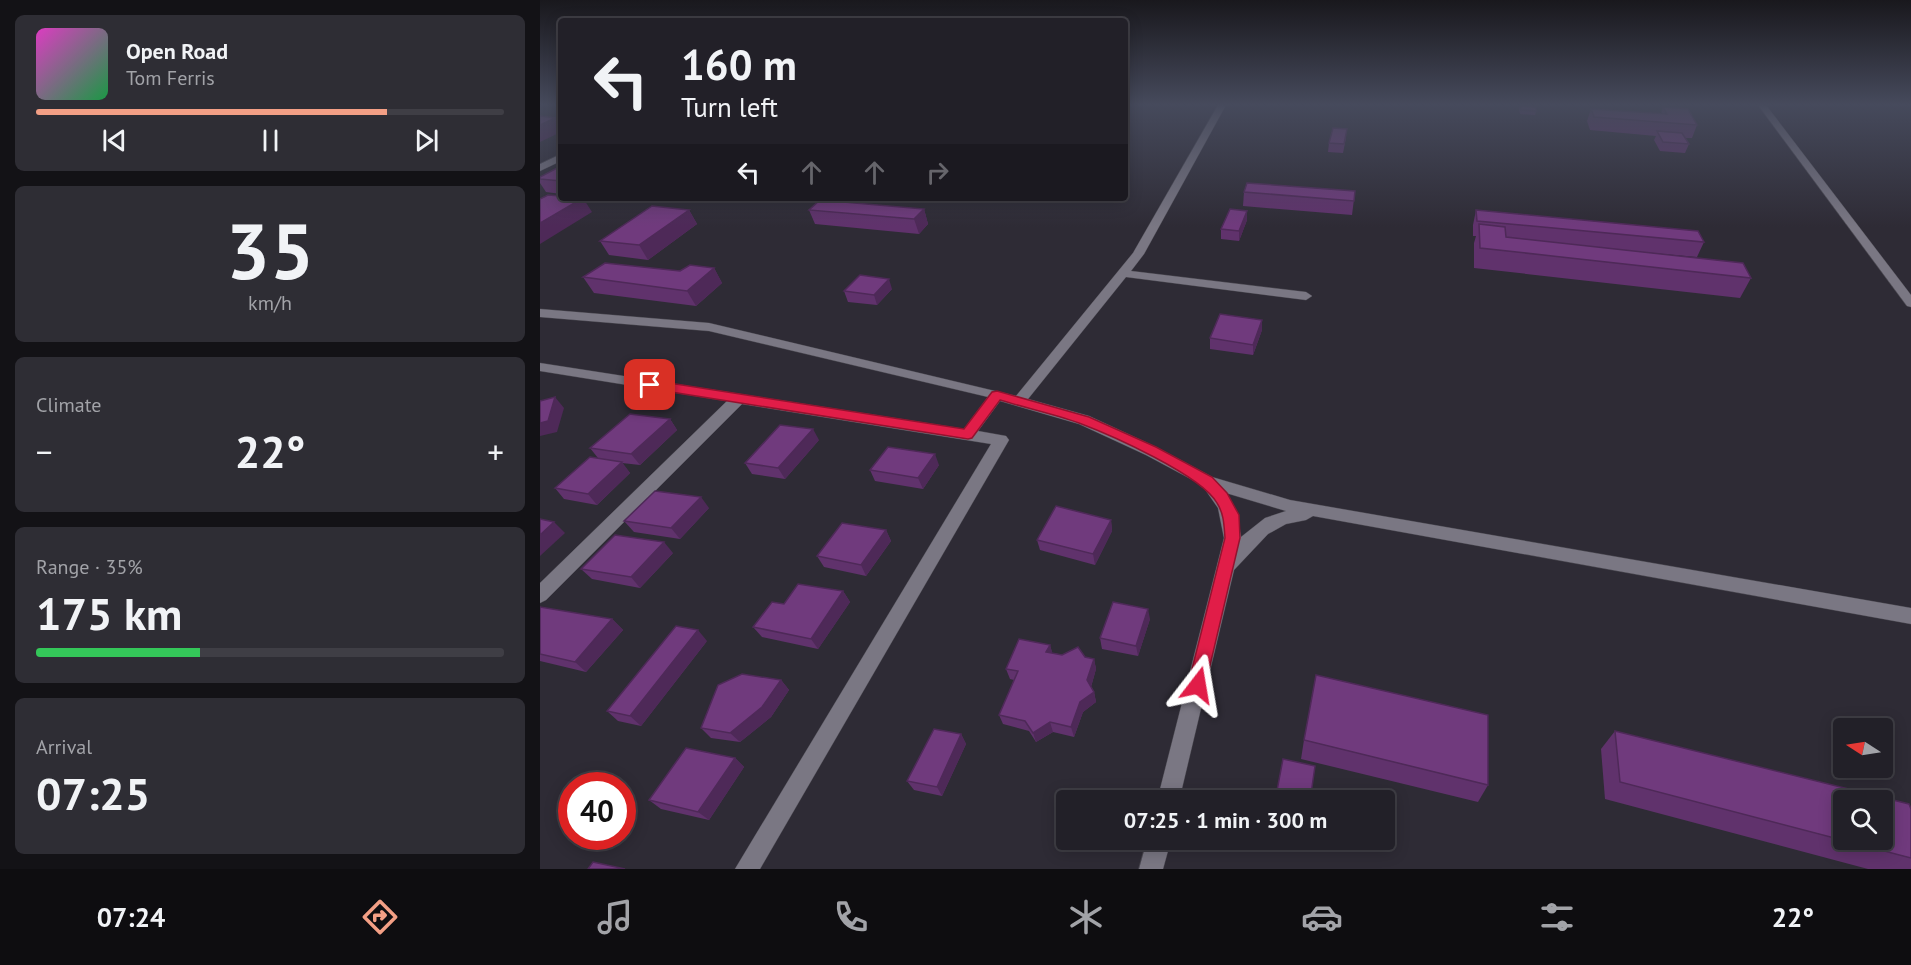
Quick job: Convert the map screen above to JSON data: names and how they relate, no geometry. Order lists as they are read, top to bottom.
{
  "north": "left",
  "page": {
    "turn": ["160 m", "Turn left"],
    "song": ["Open Road", "Tom Ferris"],
    "tile": [
      ["35", "km/h"],
      "Climate",
      ["Range · 35%", "175 km"],
      ["Arrival", "07:25"]
    ],
    "heat": ["−", "22°", "+"],
    "limit": "40",
    "trip": "07:25 · 1 min · 300 m",
    "tabs": ["07:24", "22°"]
  }
}
